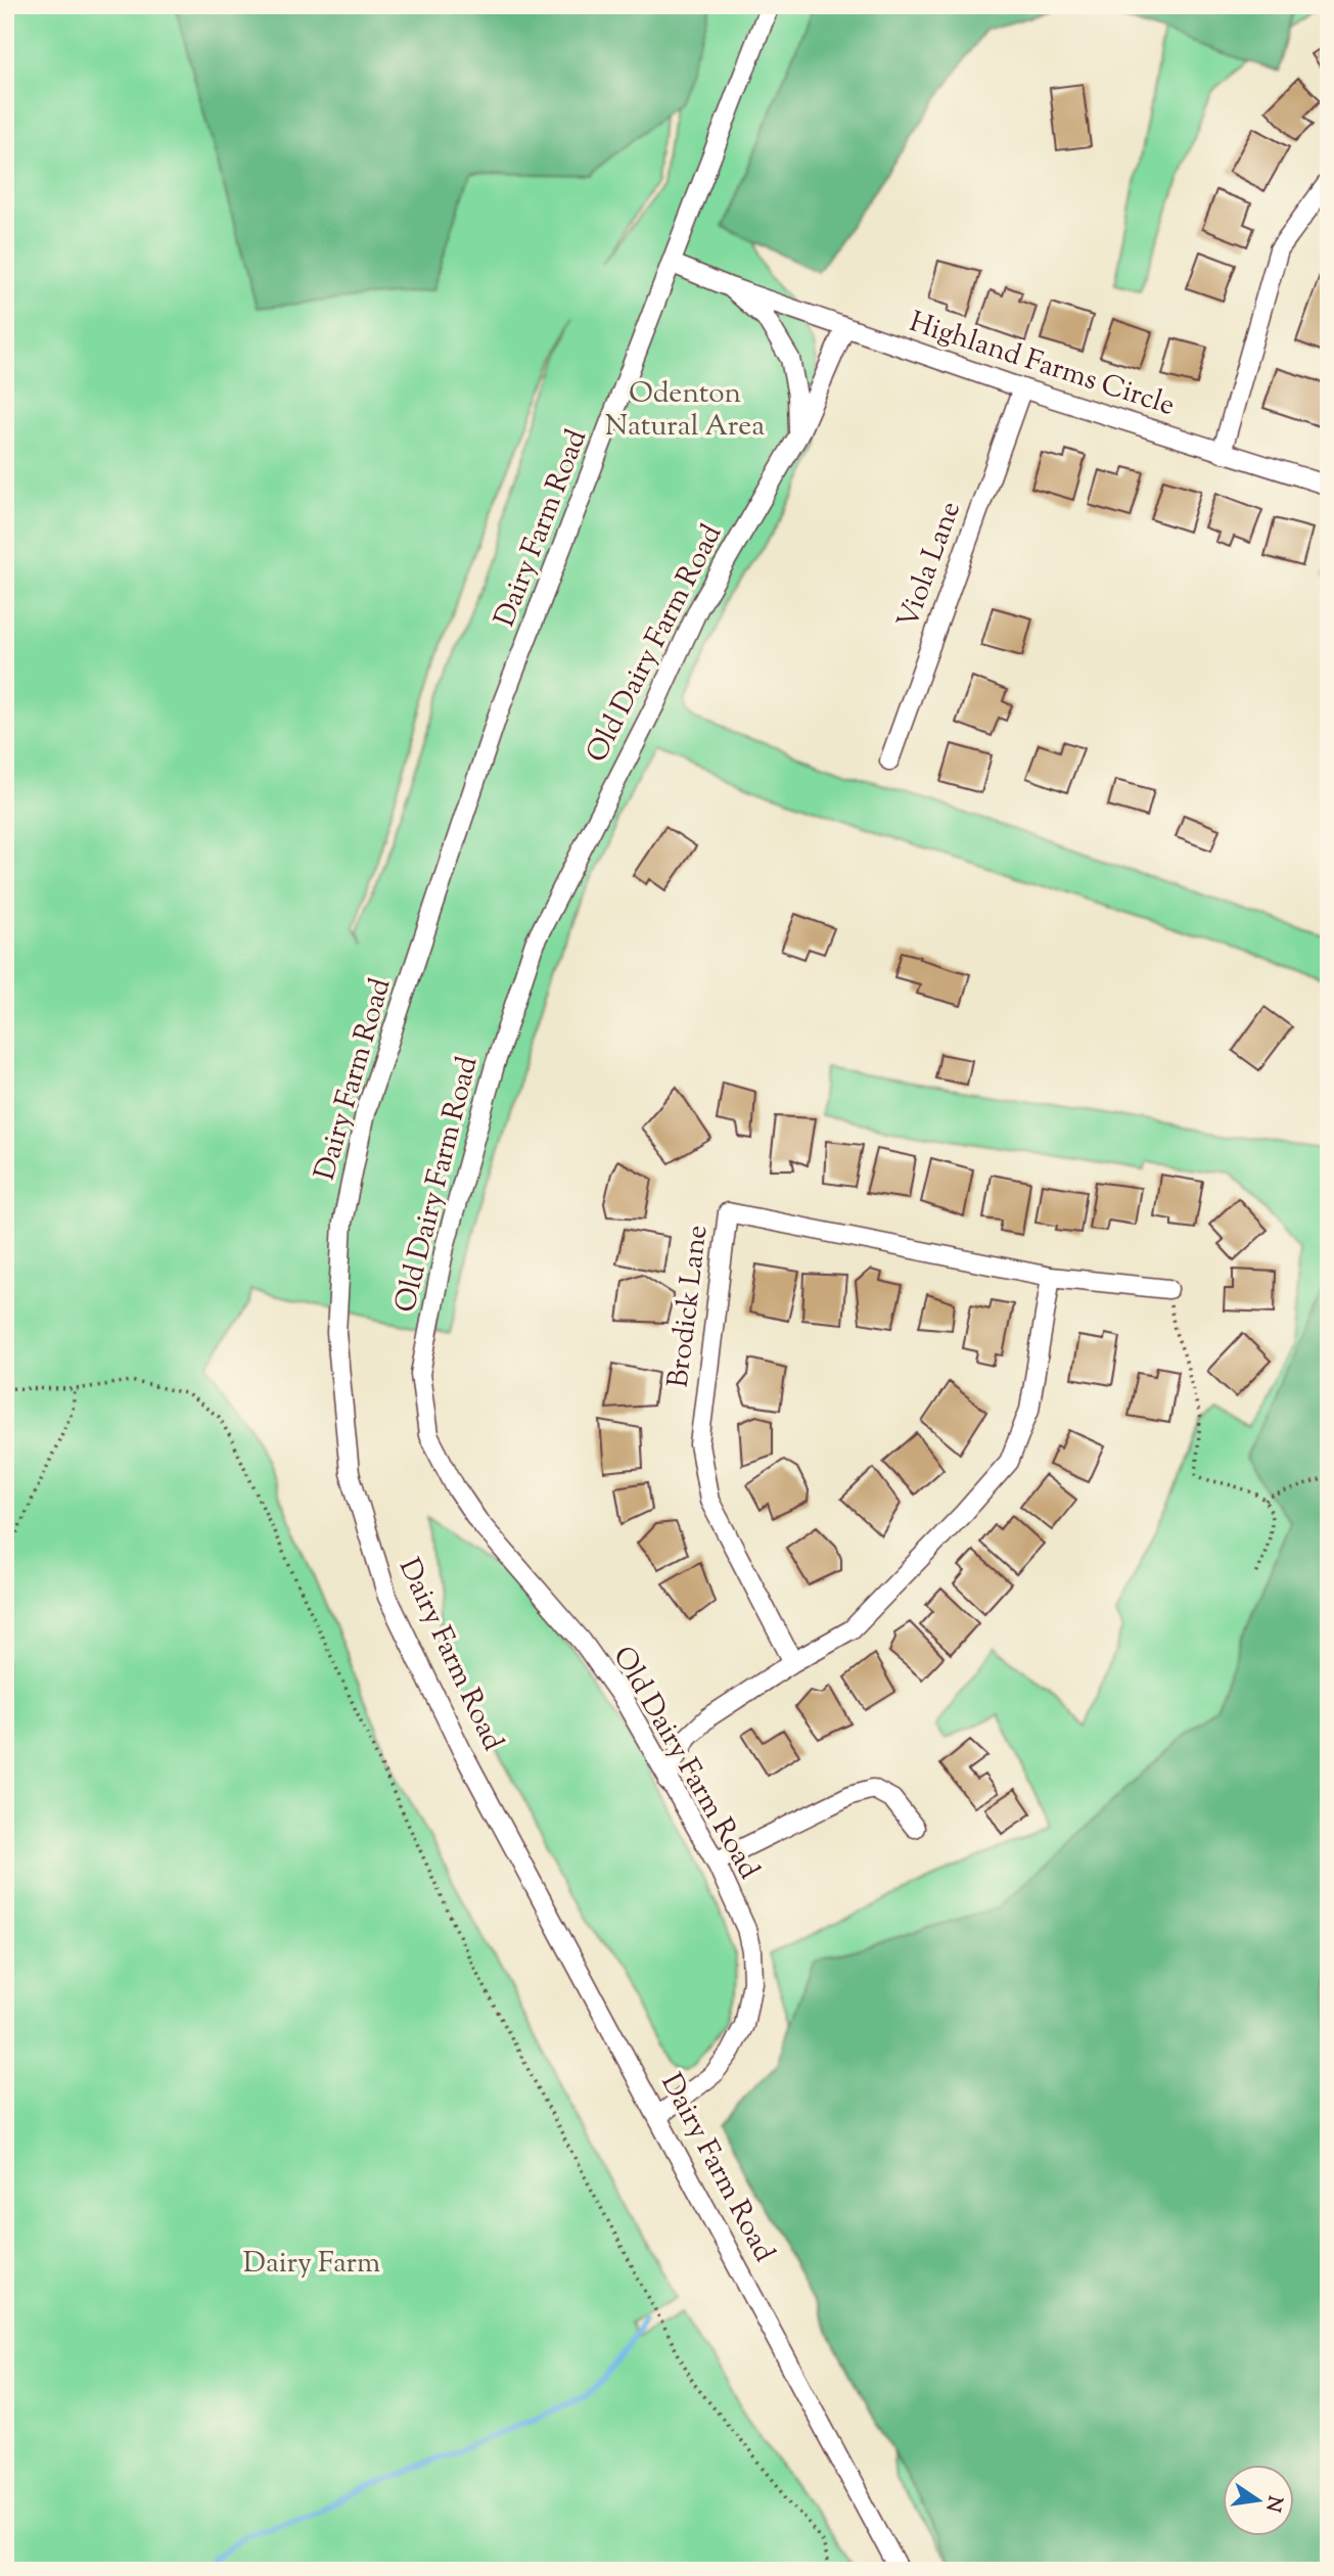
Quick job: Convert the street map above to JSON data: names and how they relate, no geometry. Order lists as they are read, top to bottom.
{
  "streets": {
    "street": [
      "Highland Farms Circle",
      "Dairy Farm Road",
      "Viola Lane",
      "Old Dairy Farm Road",
      "Brodick Lane"
    ]
  },
  "crossings": [
    ["Highland Farms Circle", "Viola Lane"],
    ["Dairy Farm Road", "Old Dairy Farm Road"]
  ],
  "parks": ["Odenton Natural Area", "Dairy Farm"],
  "north": "right"
}
